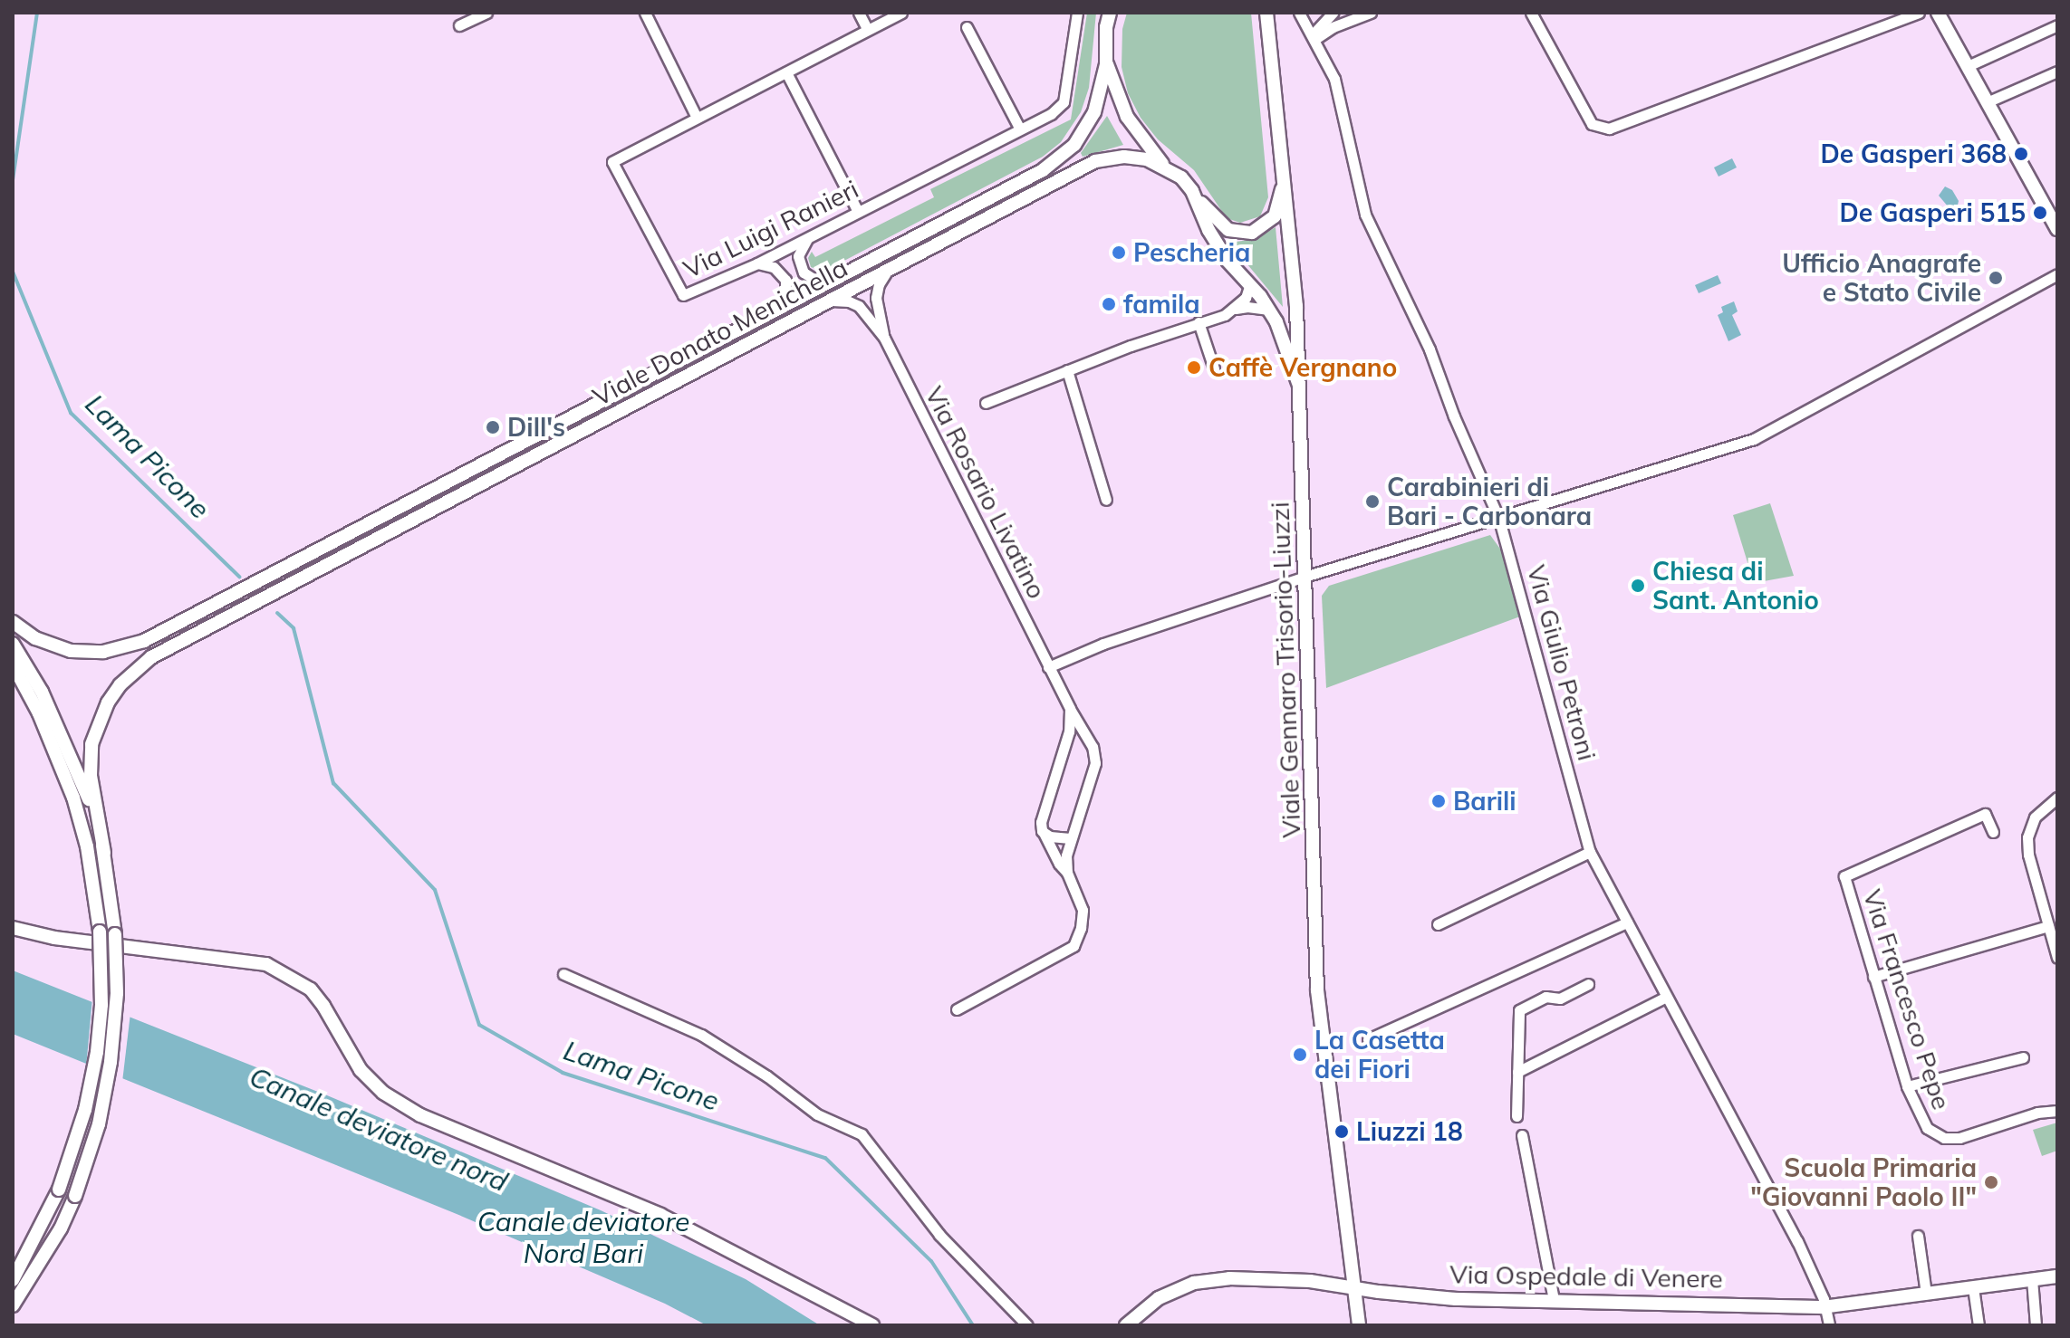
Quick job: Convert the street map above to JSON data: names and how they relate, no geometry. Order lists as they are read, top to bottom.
{
  "streets": {
    "main road": ["Viale Donato Menichella", "Viale Gennaro Trisorio-Liuzzi", "Via Ospedale di Venere"],
    "street": [
      "Via Luigi Ranieri",
      "Via Rosario Livatino",
      "Via Giulio Petroni",
      "Via Francesco Pepe"
    ]
  },
  "crossings": [
    ["Viale Donato Menichella", "Viale Gennaro Trisorio-Liuzzi"],
    ["Via Giulio Petroni", "Via Ospedale di Venere"],
    ["Viale Gennaro Trisorio-Liuzzi", "Via Ospedale di Venere"]
  ],
  "water": ["Lama Picone", "Canale deviatore nord", "Canale deviatore Nord Bari"],
  "places": [
    "De Gasperi 368",
    "De Gasperi 515",
    "Pescheria",
    "Ufficio Anagrafe e Stato Civile",
    "famila",
    "Caffè Vergnano",
    "Dill's",
    "Carabinieri di Bari - Carbonara",
    "Chiesa di Sant. Antonio",
    "Barili",
    "La Casetta dei Fiori",
    "Liuzzi 18",
    "Scuola Primaria \"Giovanni Paolo II\""
  ]
}
